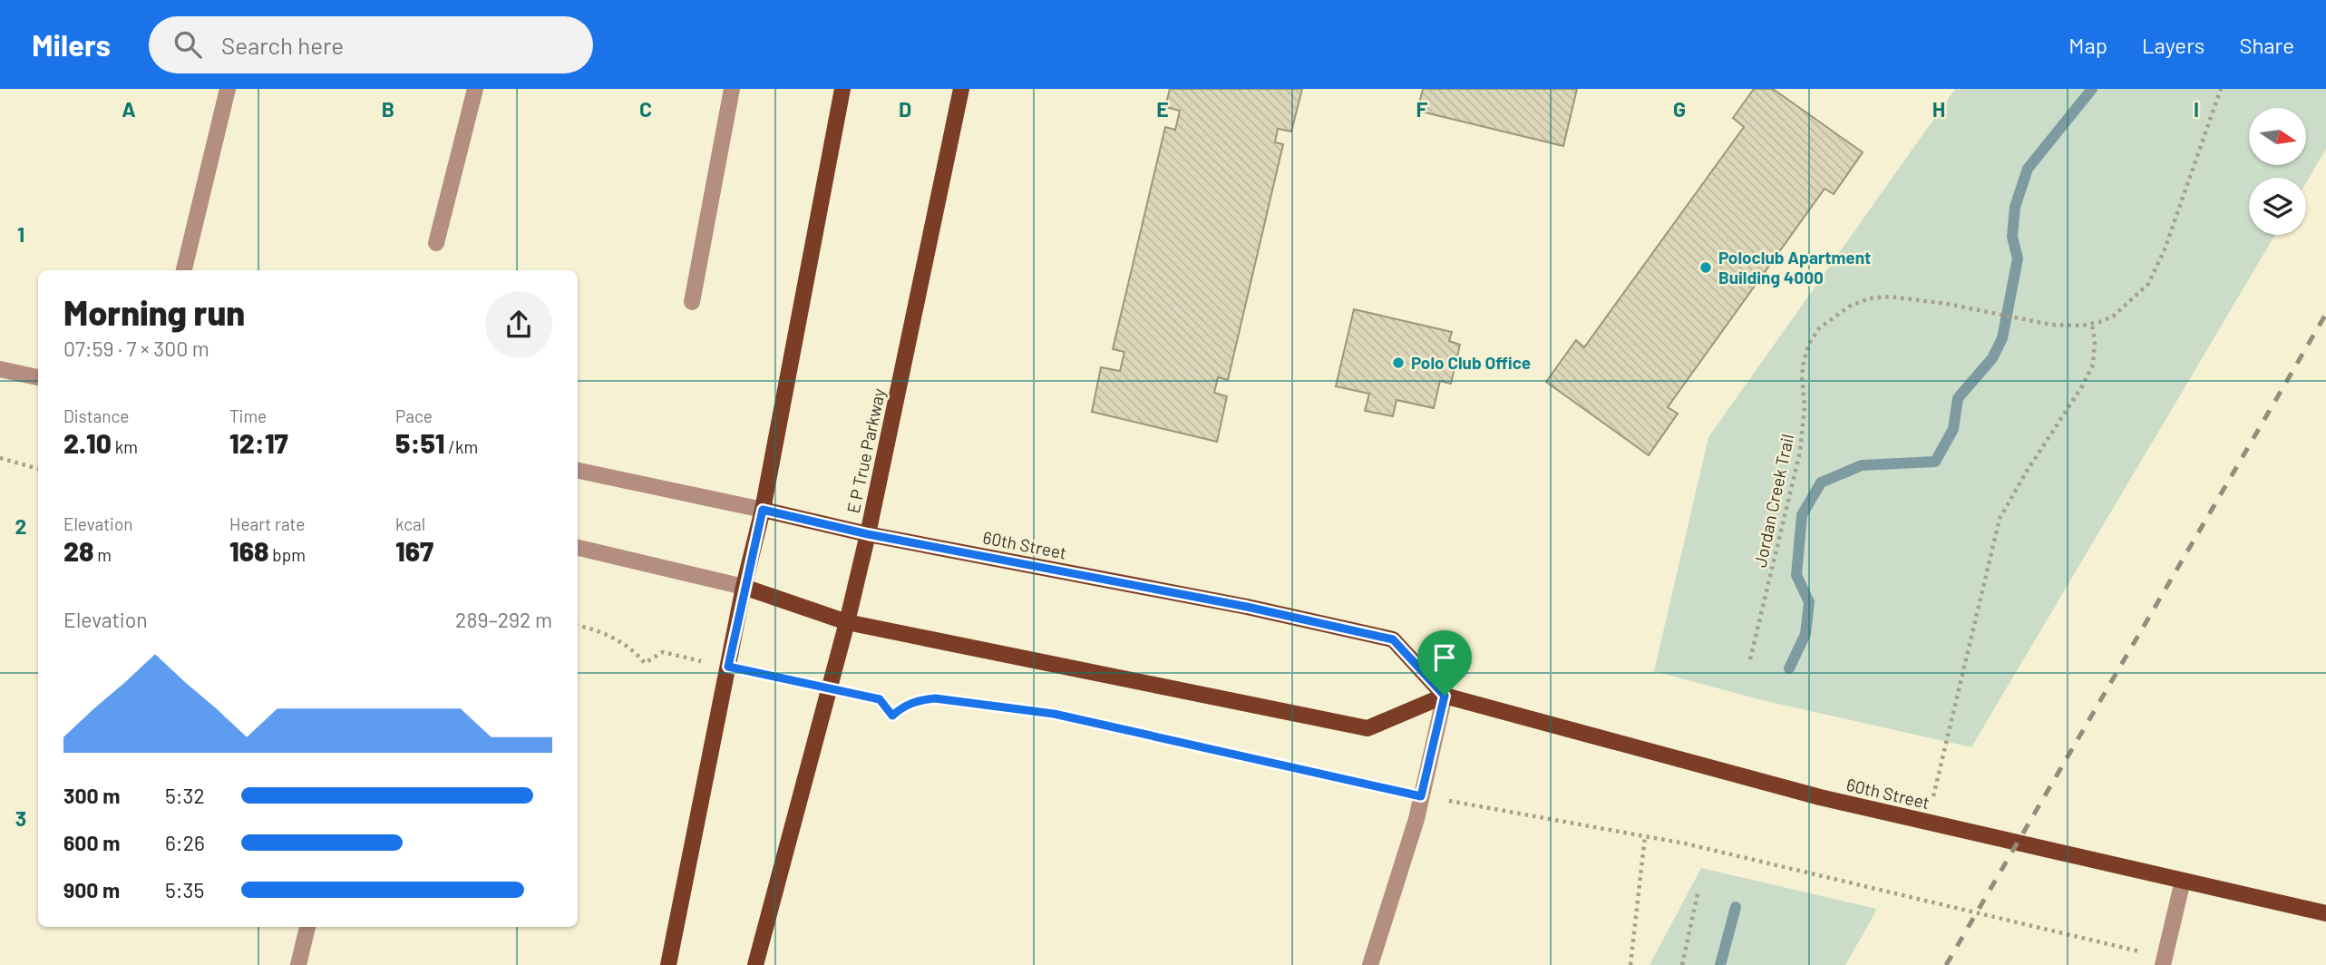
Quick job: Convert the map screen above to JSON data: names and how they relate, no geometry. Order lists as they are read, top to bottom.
{
  "streets": {
    "main road": ["E P True Parkway", "60th Street"],
    "path": ["Jordan Creek Trail"]
  },
  "crossings": [
    ["E P True Parkway", "60th Street"]
  ],
  "places": ["Poloclub Apartment Building 4000", "Polo Club Office"],
  "north": "right",
  "page": {
    "header": "Milers",
    "search": "Search here",
    "nav": ["Map", "Layers", "Share"],
    "heading": ["Morning run", "07:59 · 7 × 300 m"],
    "stats": [
      ["Distance", "2.10 km"],
      ["Time", "12:17"],
      ["Pace", "5:51 /km"],
      ["Elevation", "28 m"],
      ["Heart rate", "168 bpm"],
      ["kcal", "167"]
    ],
    "chart": ["Elevation", "289–292 m"],
    "list": [
      {
        "name": "300 m",
        "note": "5:32"
      },
      {
        "name": "600 m",
        "note": "6:26"
      },
      {
        "name": "900 m",
        "note": "5:35"
      }
    ]
  },
  "grid": {
    "columns": [
      "A",
      "B",
      "C",
      "D",
      "E",
      "F",
      "G",
      "H",
      "I"
    ],
    "rows": ["1", "2", "3"]
  }
}
